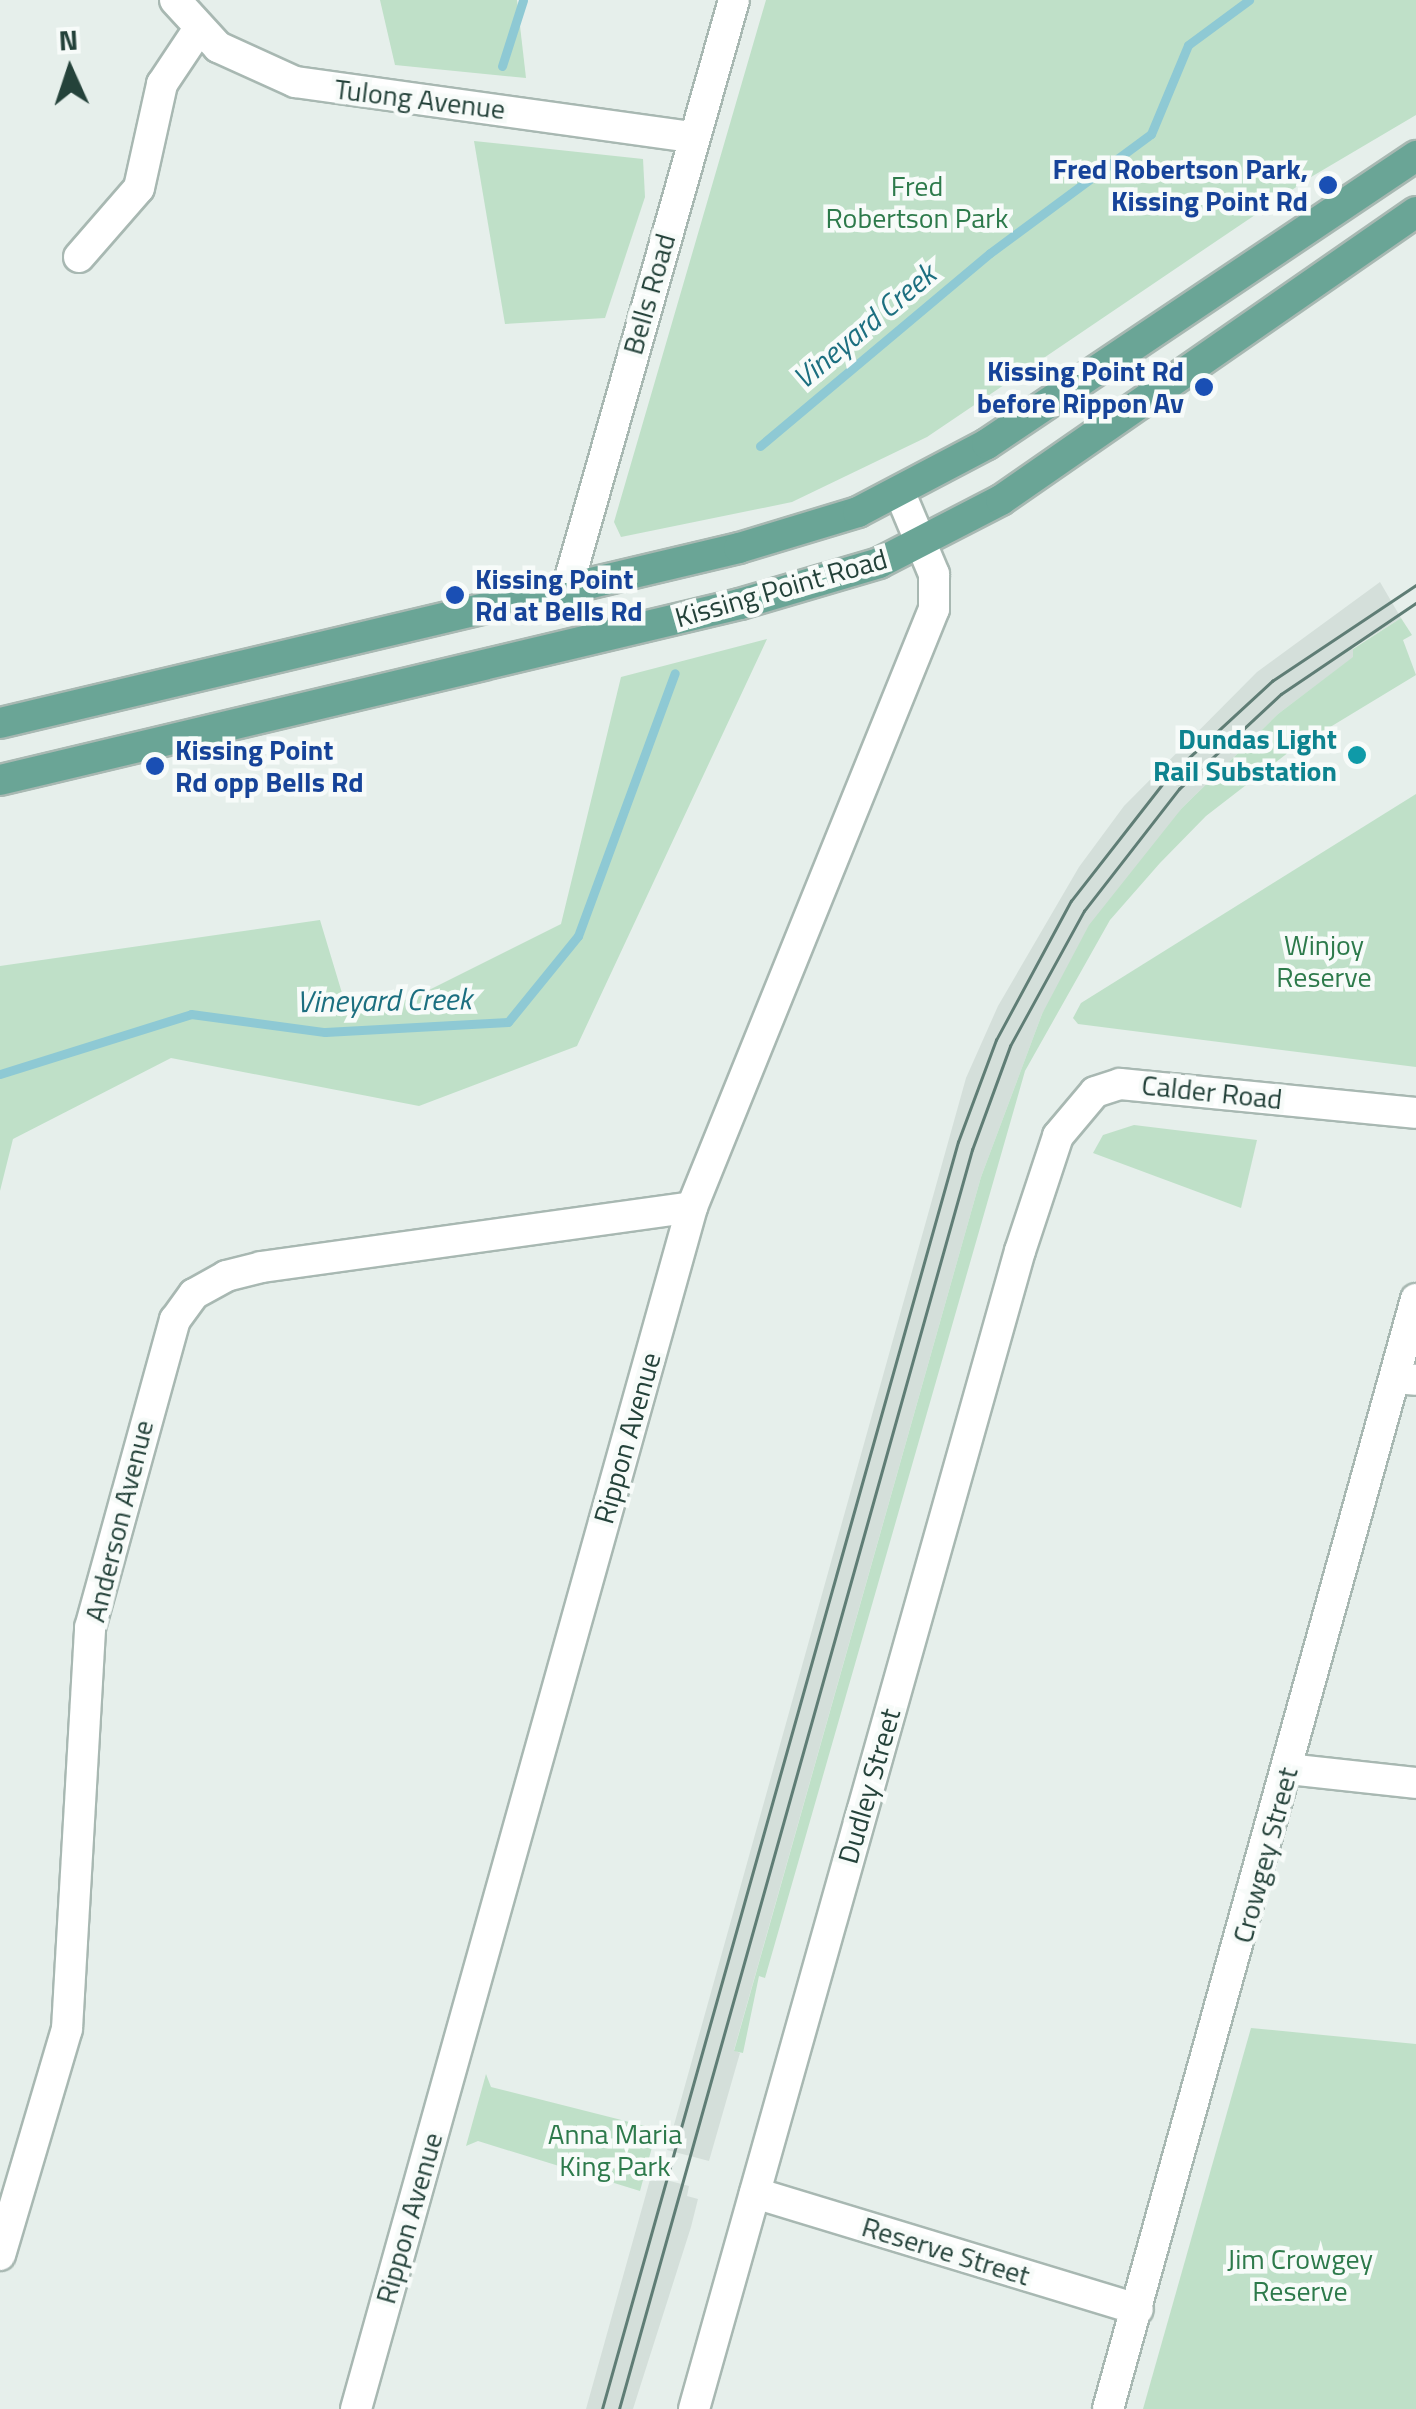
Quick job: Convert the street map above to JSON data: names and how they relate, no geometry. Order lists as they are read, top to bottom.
{
  "streets": {
    "main road": ["Kissing Point Road"],
    "street": [
      "Tulong Avenue",
      "Bells Road",
      "Calder Road",
      "Rippon Avenue",
      "Anderson Avenue",
      "Dudley Street",
      "Crowgey Street",
      "Reserve Street"
    ]
  },
  "crossings": [
    ["Tulong Avenue", "Bells Road"],
    ["Bells Road", "Kissing Point Road"],
    ["Kissing Point Road", "Rippon Avenue"],
    ["Calder Road", "Dudley Street"],
    ["Rippon Avenue", "Anderson Avenue"],
    ["Dudley Street", "Reserve Street"],
    ["Crowgey Street", "Reserve Street"]
  ],
  "water": ["Vineyard Creek"],
  "parks": [
    "Fred Robertson Park",
    "Winjoy Reserve",
    "Anna Maria King Park",
    "Jim Crowgey Reserve"
  ],
  "places": [
    "Fred Robertson Park, Kissing Point Rd",
    "Kissing Point Rd before Rippon Av",
    "Kissing Point Rd at Bells Rd",
    "Dundas Light Rail Substation",
    "Kissing Point Rd opp Bells Rd"
  ],
  "north": "top"
}
